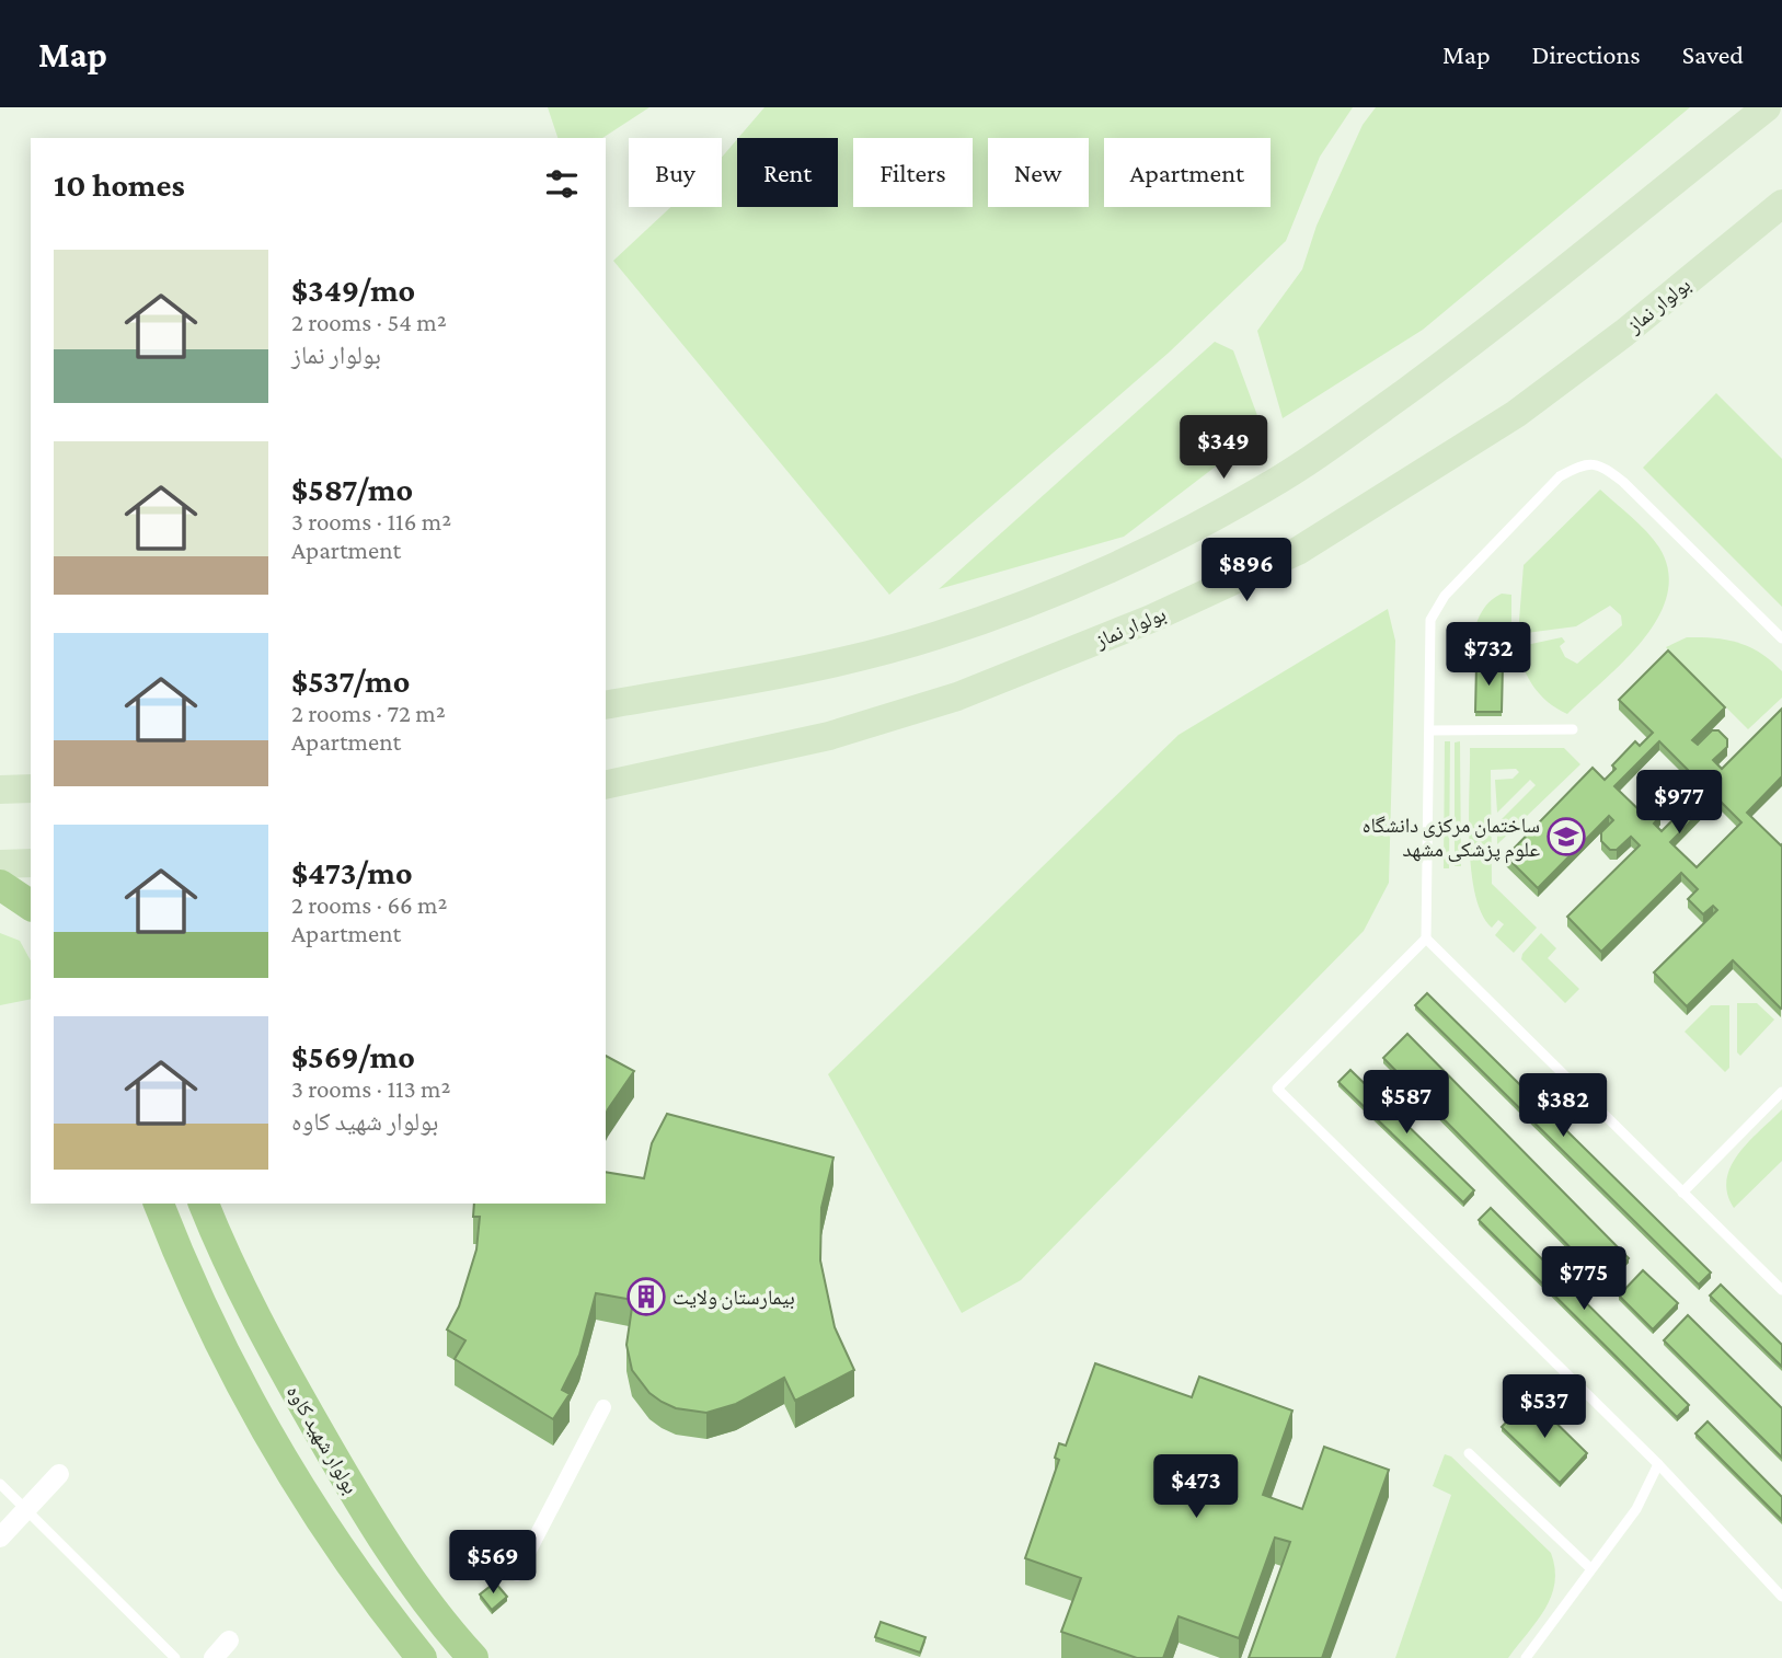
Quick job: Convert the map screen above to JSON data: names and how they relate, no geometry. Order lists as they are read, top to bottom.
{
  "streets": {
    "main road": ["بولوار نماز", "بولوار شهید کاوه"]
  },
  "places": {
    "school or university": ["ساختمان مرکزی دانشگاه علوم پزشکی مشهد"],
    "building": ["بیمارستان ولایت"]
  },
  "page": {
    "header": "Map",
    "nav": ["Map", "Directions", "Saved"],
    "chip": [
      "Buy",
      "Rent",
      "Filters",
      "New",
      "Apartment"
    ],
    "heading": "10 homes",
    "list": [
      {
        "name": "$349/mo",
        "note": "2 rooms · 54 m² · بولوار نماز"
      },
      {
        "name": "$587/mo",
        "note": "3 rooms · 116 m² · Apartment"
      },
      {
        "name": "$537/mo",
        "note": "2 rooms · 72 m² · Apartment"
      },
      {
        "name": "$473/mo",
        "note": "2 rooms · 66 m² · Apartment"
      },
      {
        "name": "$569/mo",
        "note": "3 rooms · 113 m² · بولوار شهید کاوه"
      }
    ],
    "price": [
      "$349",
      "$896",
      "$732",
      "$977",
      "$587",
      "$382",
      "$775",
      "$537",
      "$473",
      "$569"
    ]
  }
}
